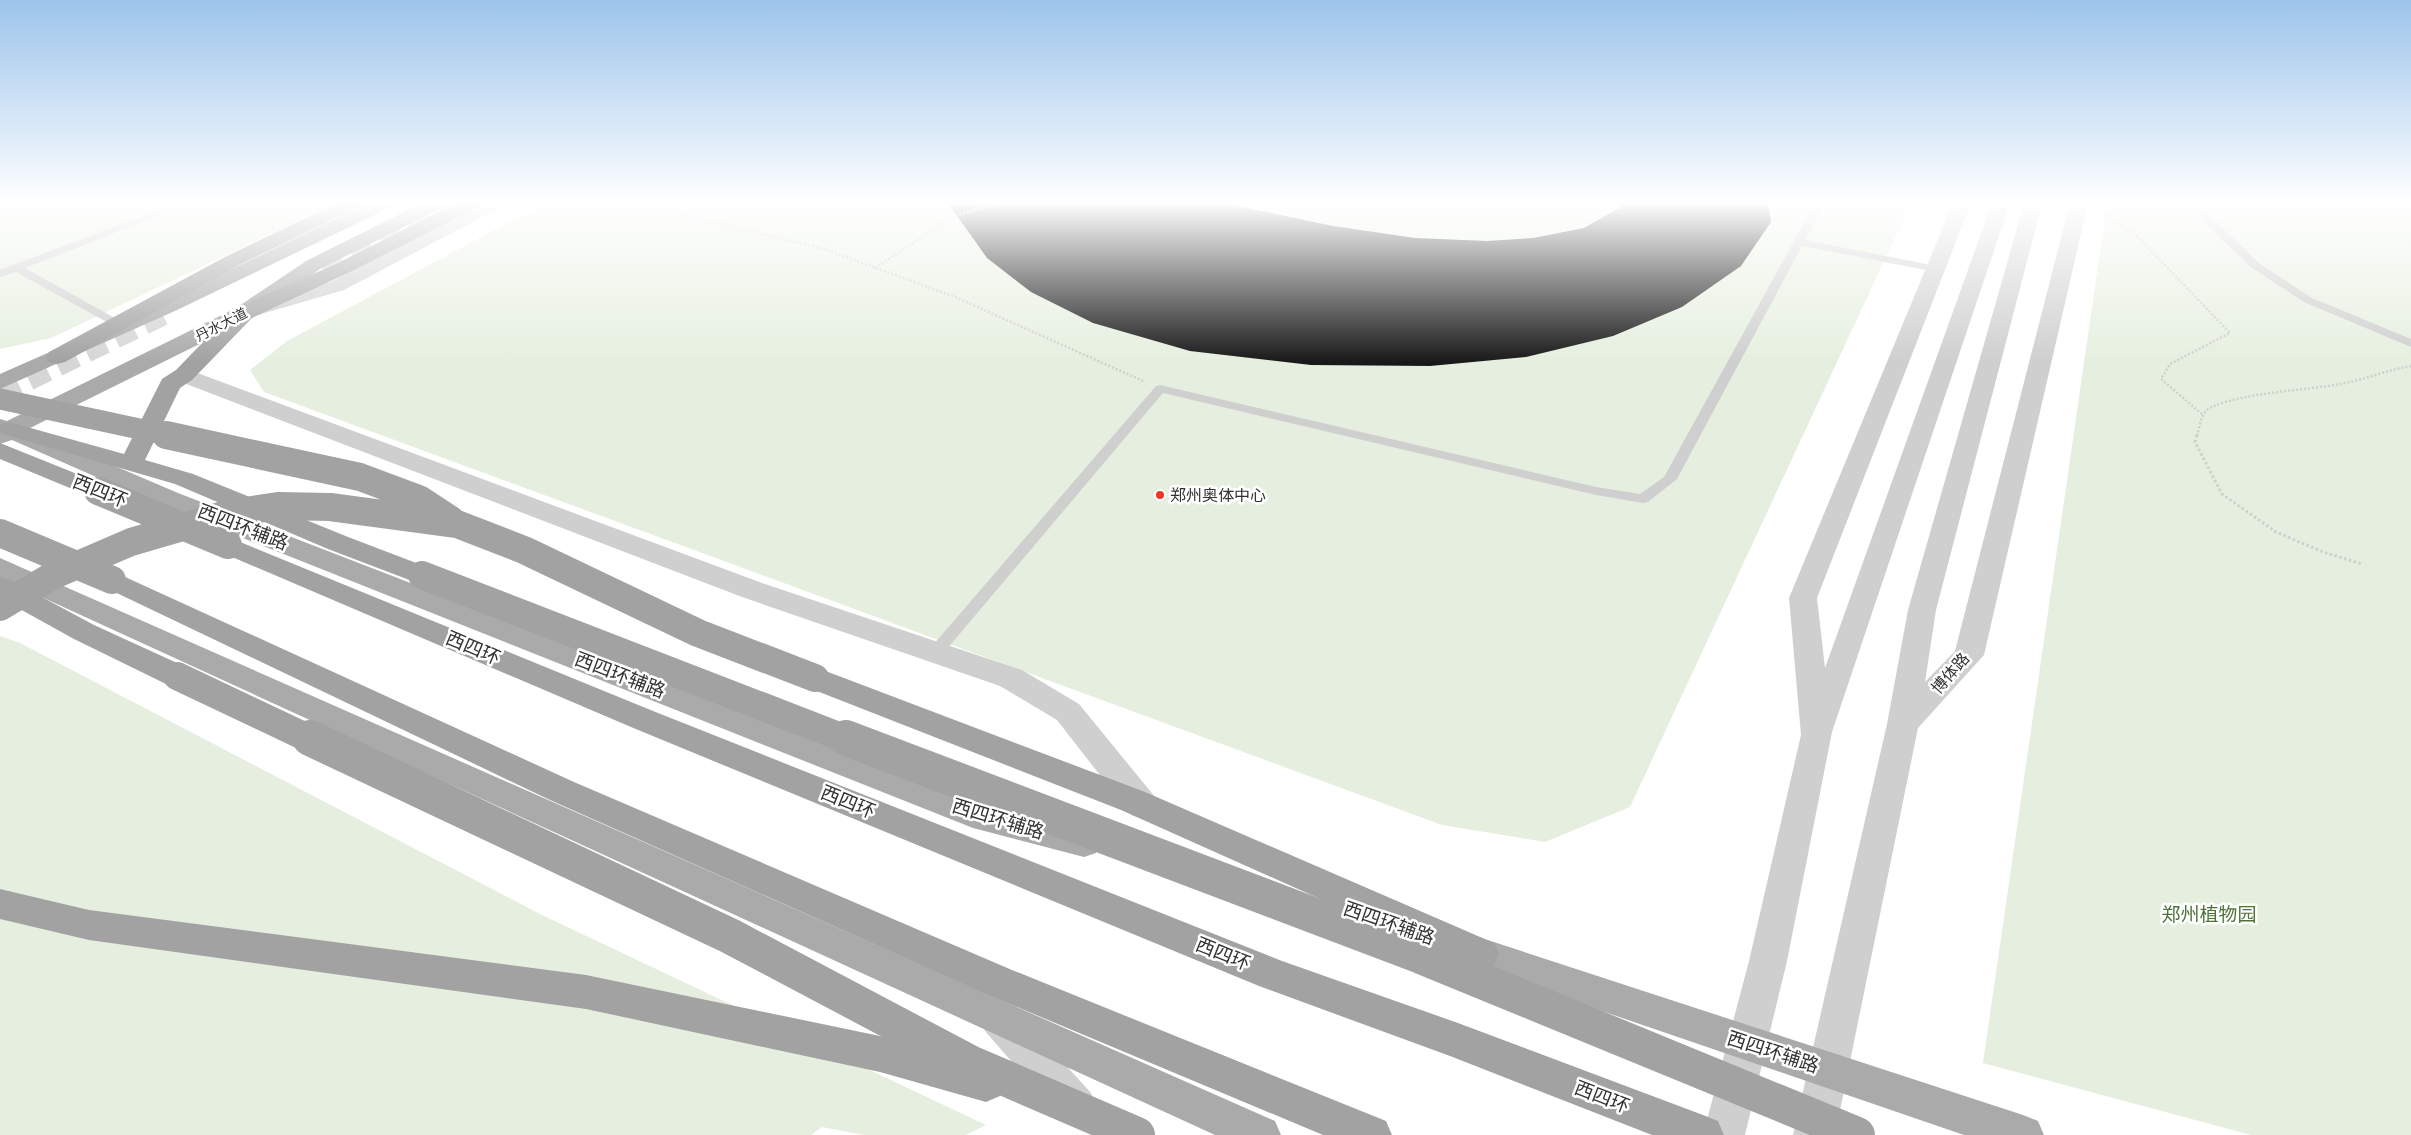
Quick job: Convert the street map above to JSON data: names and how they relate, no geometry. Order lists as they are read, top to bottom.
{
  "streets": {
    "highway": ["西四环"],
    "main road": ["丹水大道", "西四环辅路"],
    "street": ["博体路"]
  },
  "crossings": [
    ["丹水大道", "西四环"],
    ["丹水大道", "西四环辅路"],
    ["西四环", "西四环辅路"]
  ],
  "parks": ["郑州植物园"],
  "places": ["郑州奥体中心"]
}
